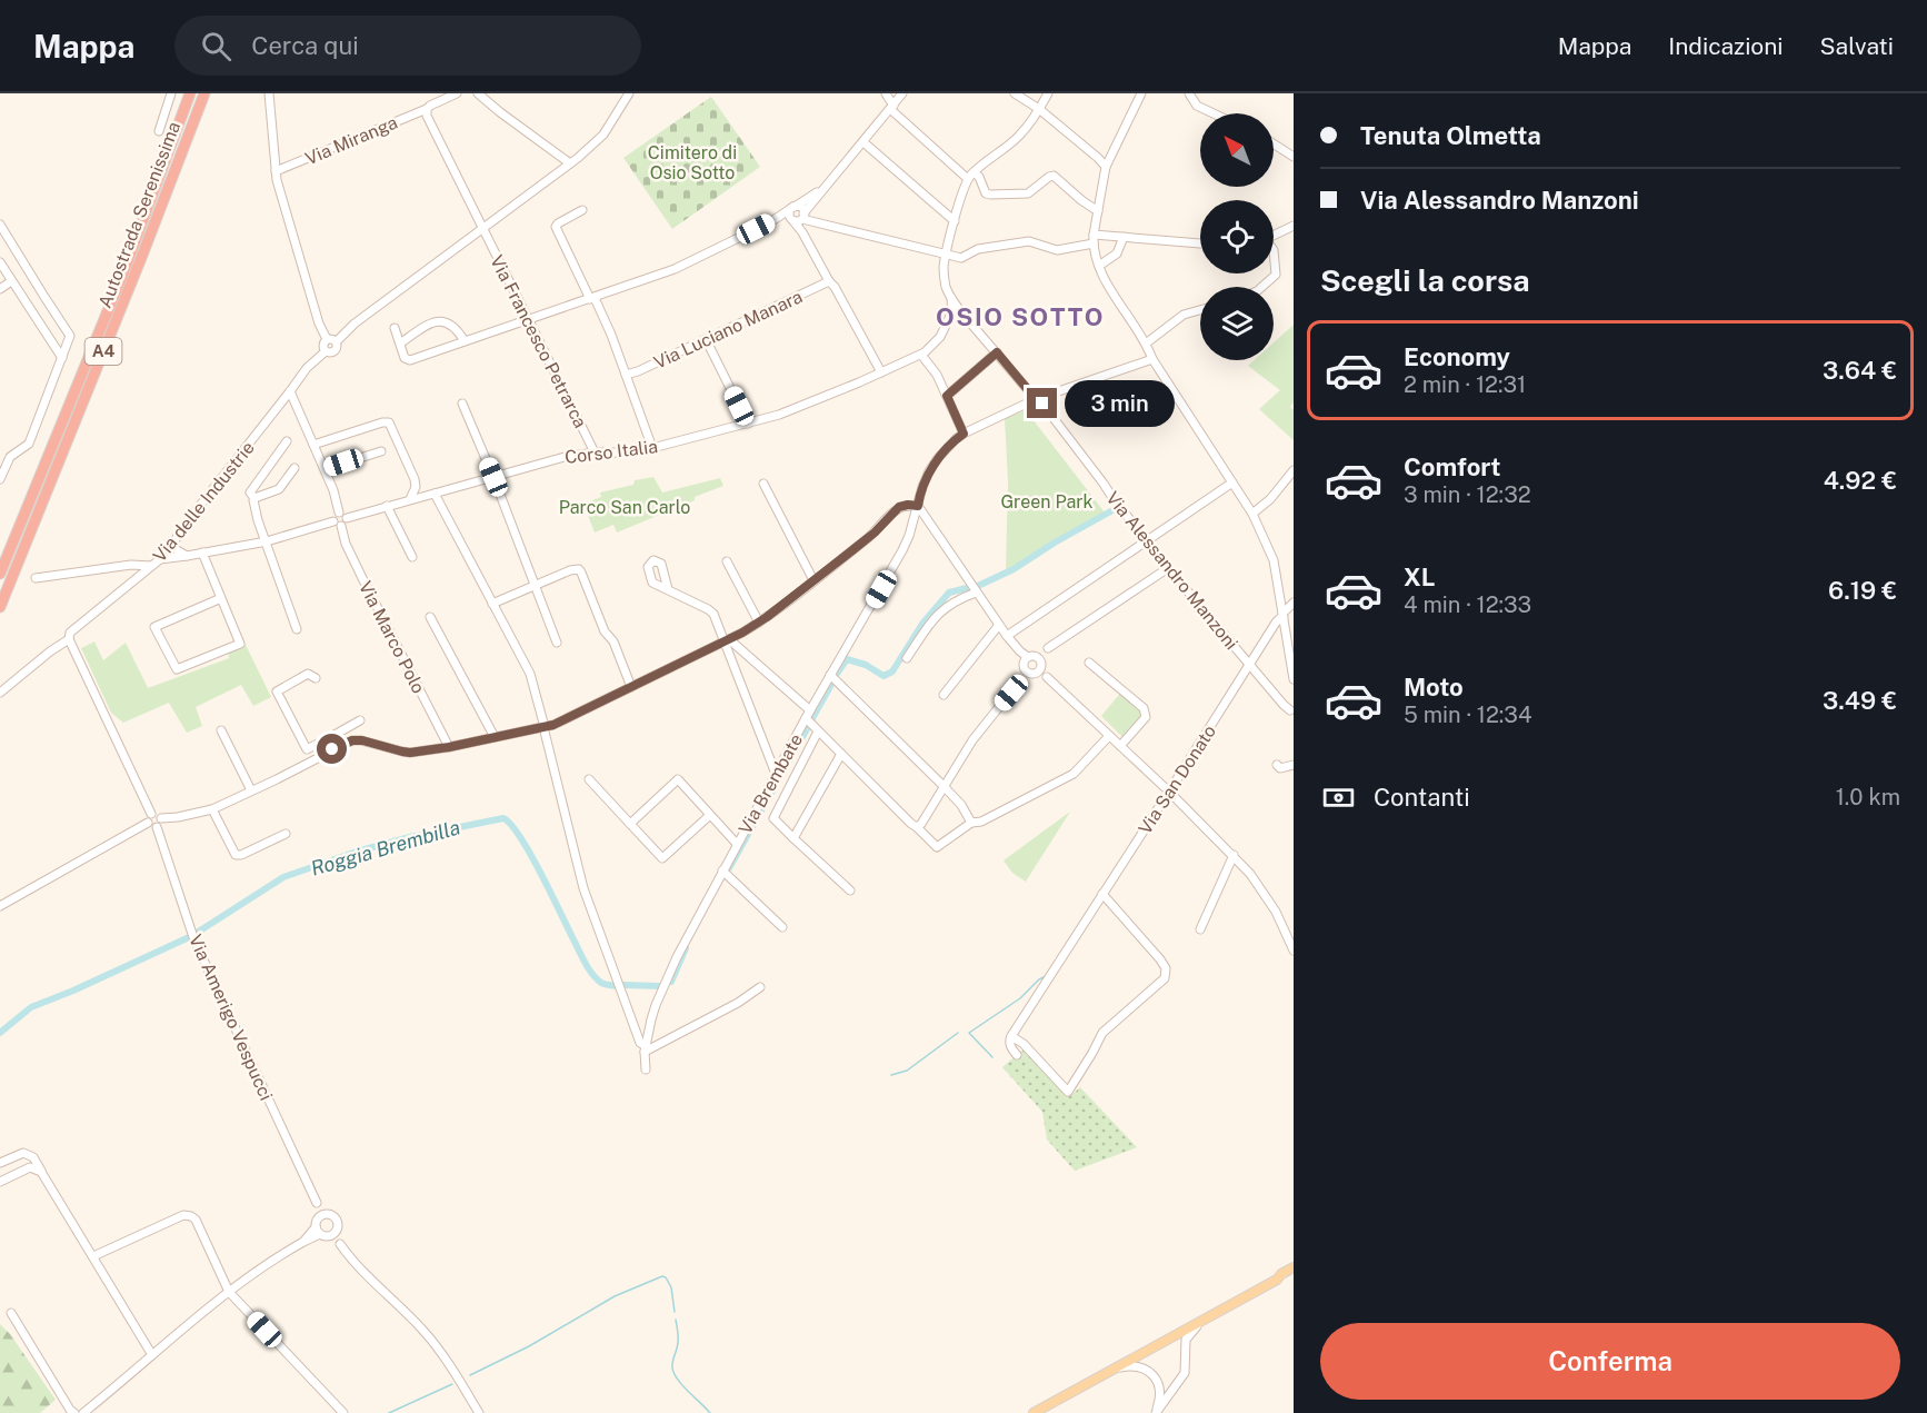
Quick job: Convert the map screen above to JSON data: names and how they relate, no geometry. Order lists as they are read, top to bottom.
{
  "streets": {
    "highway": ["Autostrada Serenissima", "A4"],
    "street": [
      "Via Miranga",
      "Via Luciano Manara",
      "Via Francesco Petrarca",
      "Corso Italia",
      "Via delle Industrie",
      "Via Alessandro Manzoni",
      "Via Marco Polo",
      "Via San Donato",
      "Via Brembate",
      "Via Amerigo Vespucci"
    ]
  },
  "crossings": [
    ["Via Francesco Petrarca", "Corso Italia"],
    ["Via Francesco Petrarca", "Via delle Industrie"],
    ["Corso Italia", "Via Alessandro Manzoni"],
    ["Corso Italia", "Via Marco Polo"],
    ["Via Alessandro Manzoni", "Via San Donato"],
    ["Via Alessandro Manzoni", "Via Brembate"]
  ],
  "districts": ["OSIO SOTTO"],
  "water": ["Roggia Brembilla"],
  "parks": ["Cimitero di Osio Sotto", "Green Park", "Parco San Carlo"],
  "north": "top left",
  "page": {
    "header": "Mappa",
    "search": "Cerca qui",
    "nav": ["Mappa", "Indicazioni", "Salvati"],
    "banner": ["Tenuta Olmetta", "Via Alessandro Manzoni"],
    "heading": "Scegli la corsa",
    "list": [
      {
        "name": "Economy",
        "note": "2 min · 12:31",
        "value": "3.64 €"
      },
      {
        "name": "Comfort",
        "note": "3 min · 12:32",
        "value": "4.92 €"
      },
      {
        "name": "XL",
        "note": "4 min · 12:33",
        "value": "6.19 €"
      },
      {
        "name": "Moto",
        "note": "5 min · 12:34",
        "value": "3.49 €"
      }
    ],
    "bubble": "3 min",
    "pay": ["Contanti", "1.0 km"],
    "buttons": "Conferma"
  }
}
